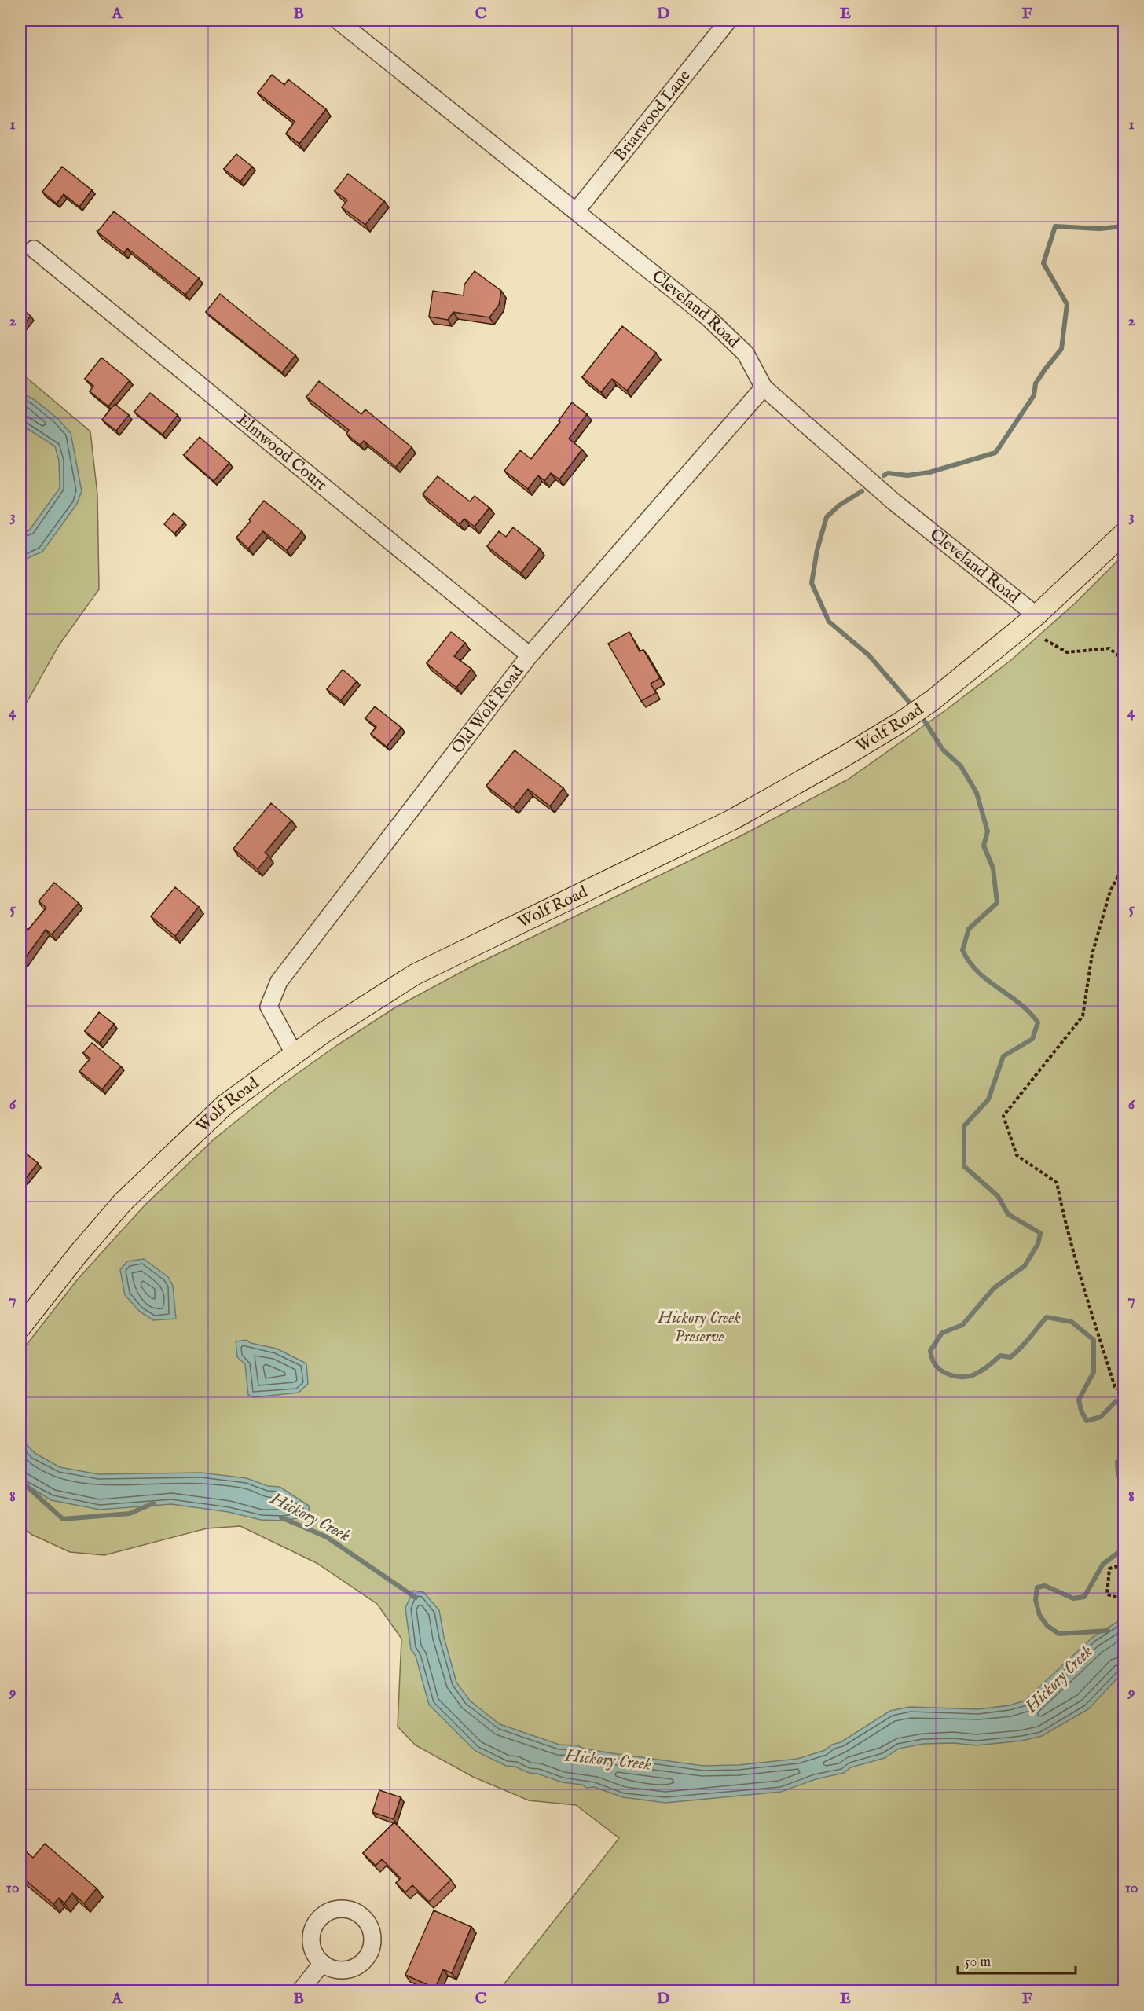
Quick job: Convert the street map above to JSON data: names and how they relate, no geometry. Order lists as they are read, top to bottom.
{
  "streets": {
    "main road": ["Wolf Road"],
    "street": [
      "Briarwood Lane",
      "Cleveland Road",
      "Elmwood Court",
      "Old Wolf Road"
    ]
  },
  "crossings": [
    ["Briarwood Lane", "Cleveland Road"],
    ["Cleveland Road", "Old Wolf Road"],
    ["Cleveland Road", "Wolf Road"],
    ["Elmwood Court", "Old Wolf Road"],
    ["Old Wolf Road", "Wolf Road"]
  ],
  "water": ["Hickory Creek"],
  "parks": ["Hickory Creek Preserve"],
  "scale_bar": "50 m",
  "grid": {
    "columns": [
      "A",
      "B",
      "C",
      "D",
      "E",
      "F"
    ],
    "rows": [
      "1",
      "2",
      "3",
      "4",
      "5",
      "6",
      "7",
      "8",
      "9",
      "10"
    ]
  }
}
